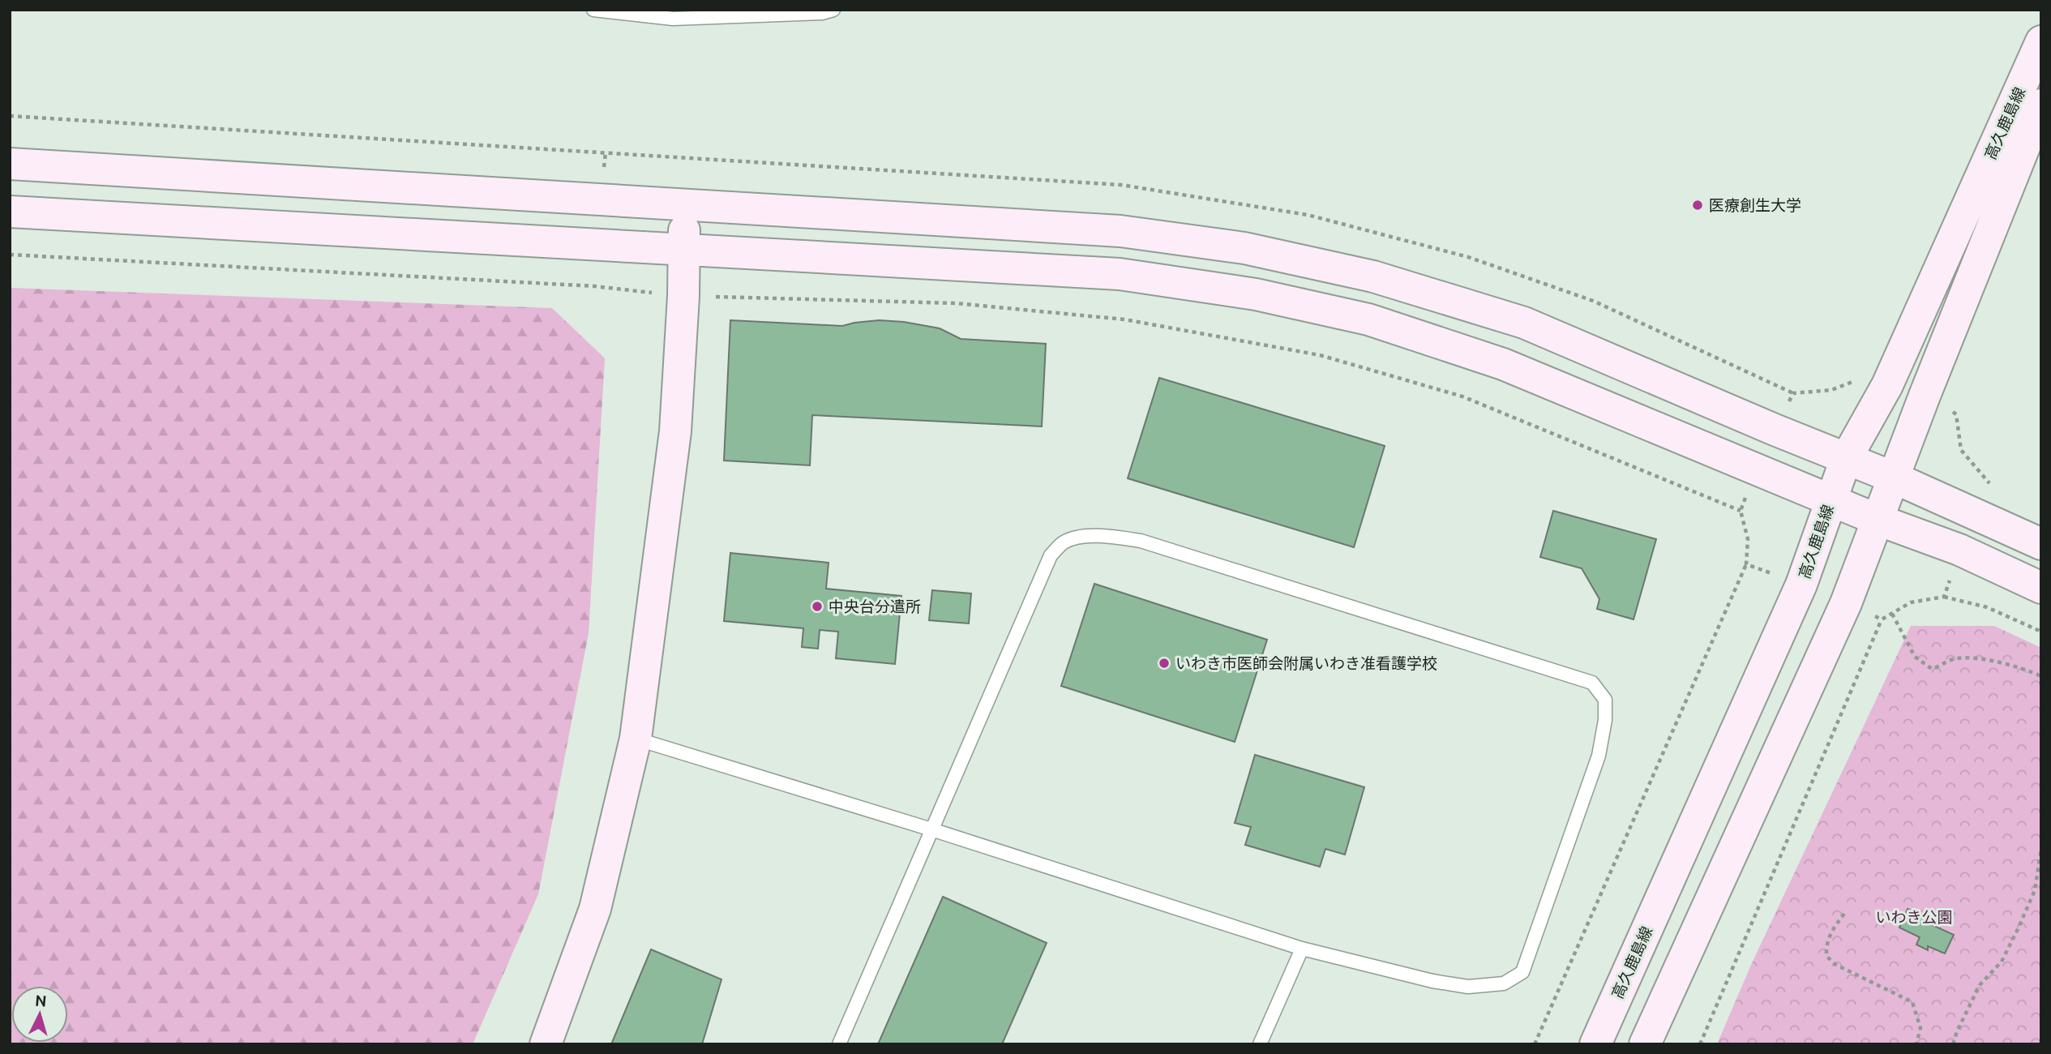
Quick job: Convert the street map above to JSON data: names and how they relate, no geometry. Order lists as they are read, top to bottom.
{
  "streets": {
    "street": ["高久鹿島線"]
  },
  "parks": ["いわき公園"],
  "places": ["医療創生大学", "中央台分遣所", "いわき市医師会附属いわき准看護学校"],
  "north": "top"
}
